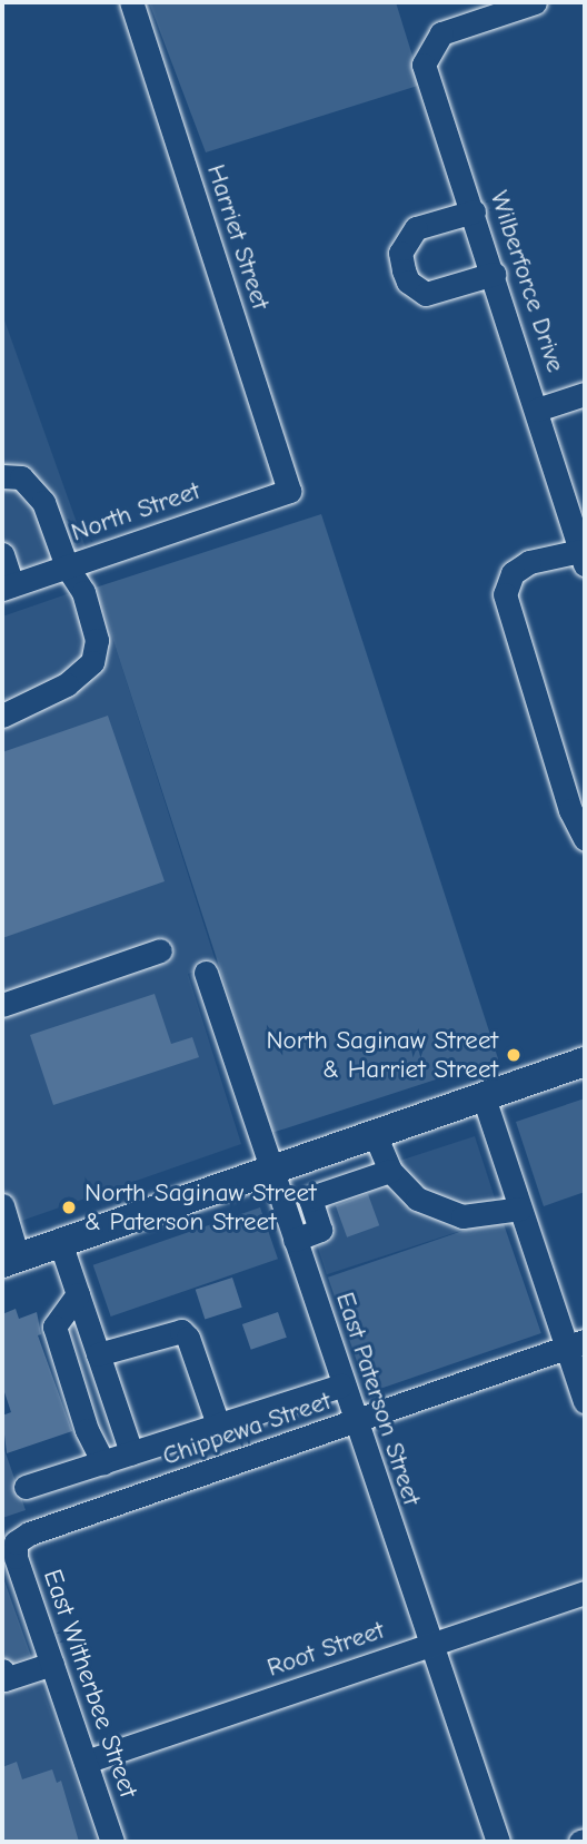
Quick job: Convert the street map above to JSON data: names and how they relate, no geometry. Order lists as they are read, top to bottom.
{
  "streets": {
    "street": [
      "Harriet Street",
      "Wilberforce Drive",
      "North Street",
      "East Paterson Street",
      "Chippewa Street",
      "Root Street",
      "East Witherbee Street"
    ]
  },
  "crossings": [
    ["Harriet Street", "North Street"],
    ["East Paterson Street", "Chippewa Street"],
    ["East Paterson Street", "Root Street"],
    ["Chippewa Street", "East Witherbee Street"],
    ["Root Street", "East Witherbee Street"]
  ],
  "places": ["North Saginaw Street & Harriet Street", "North Saginaw Street & Paterson Street"]
}
